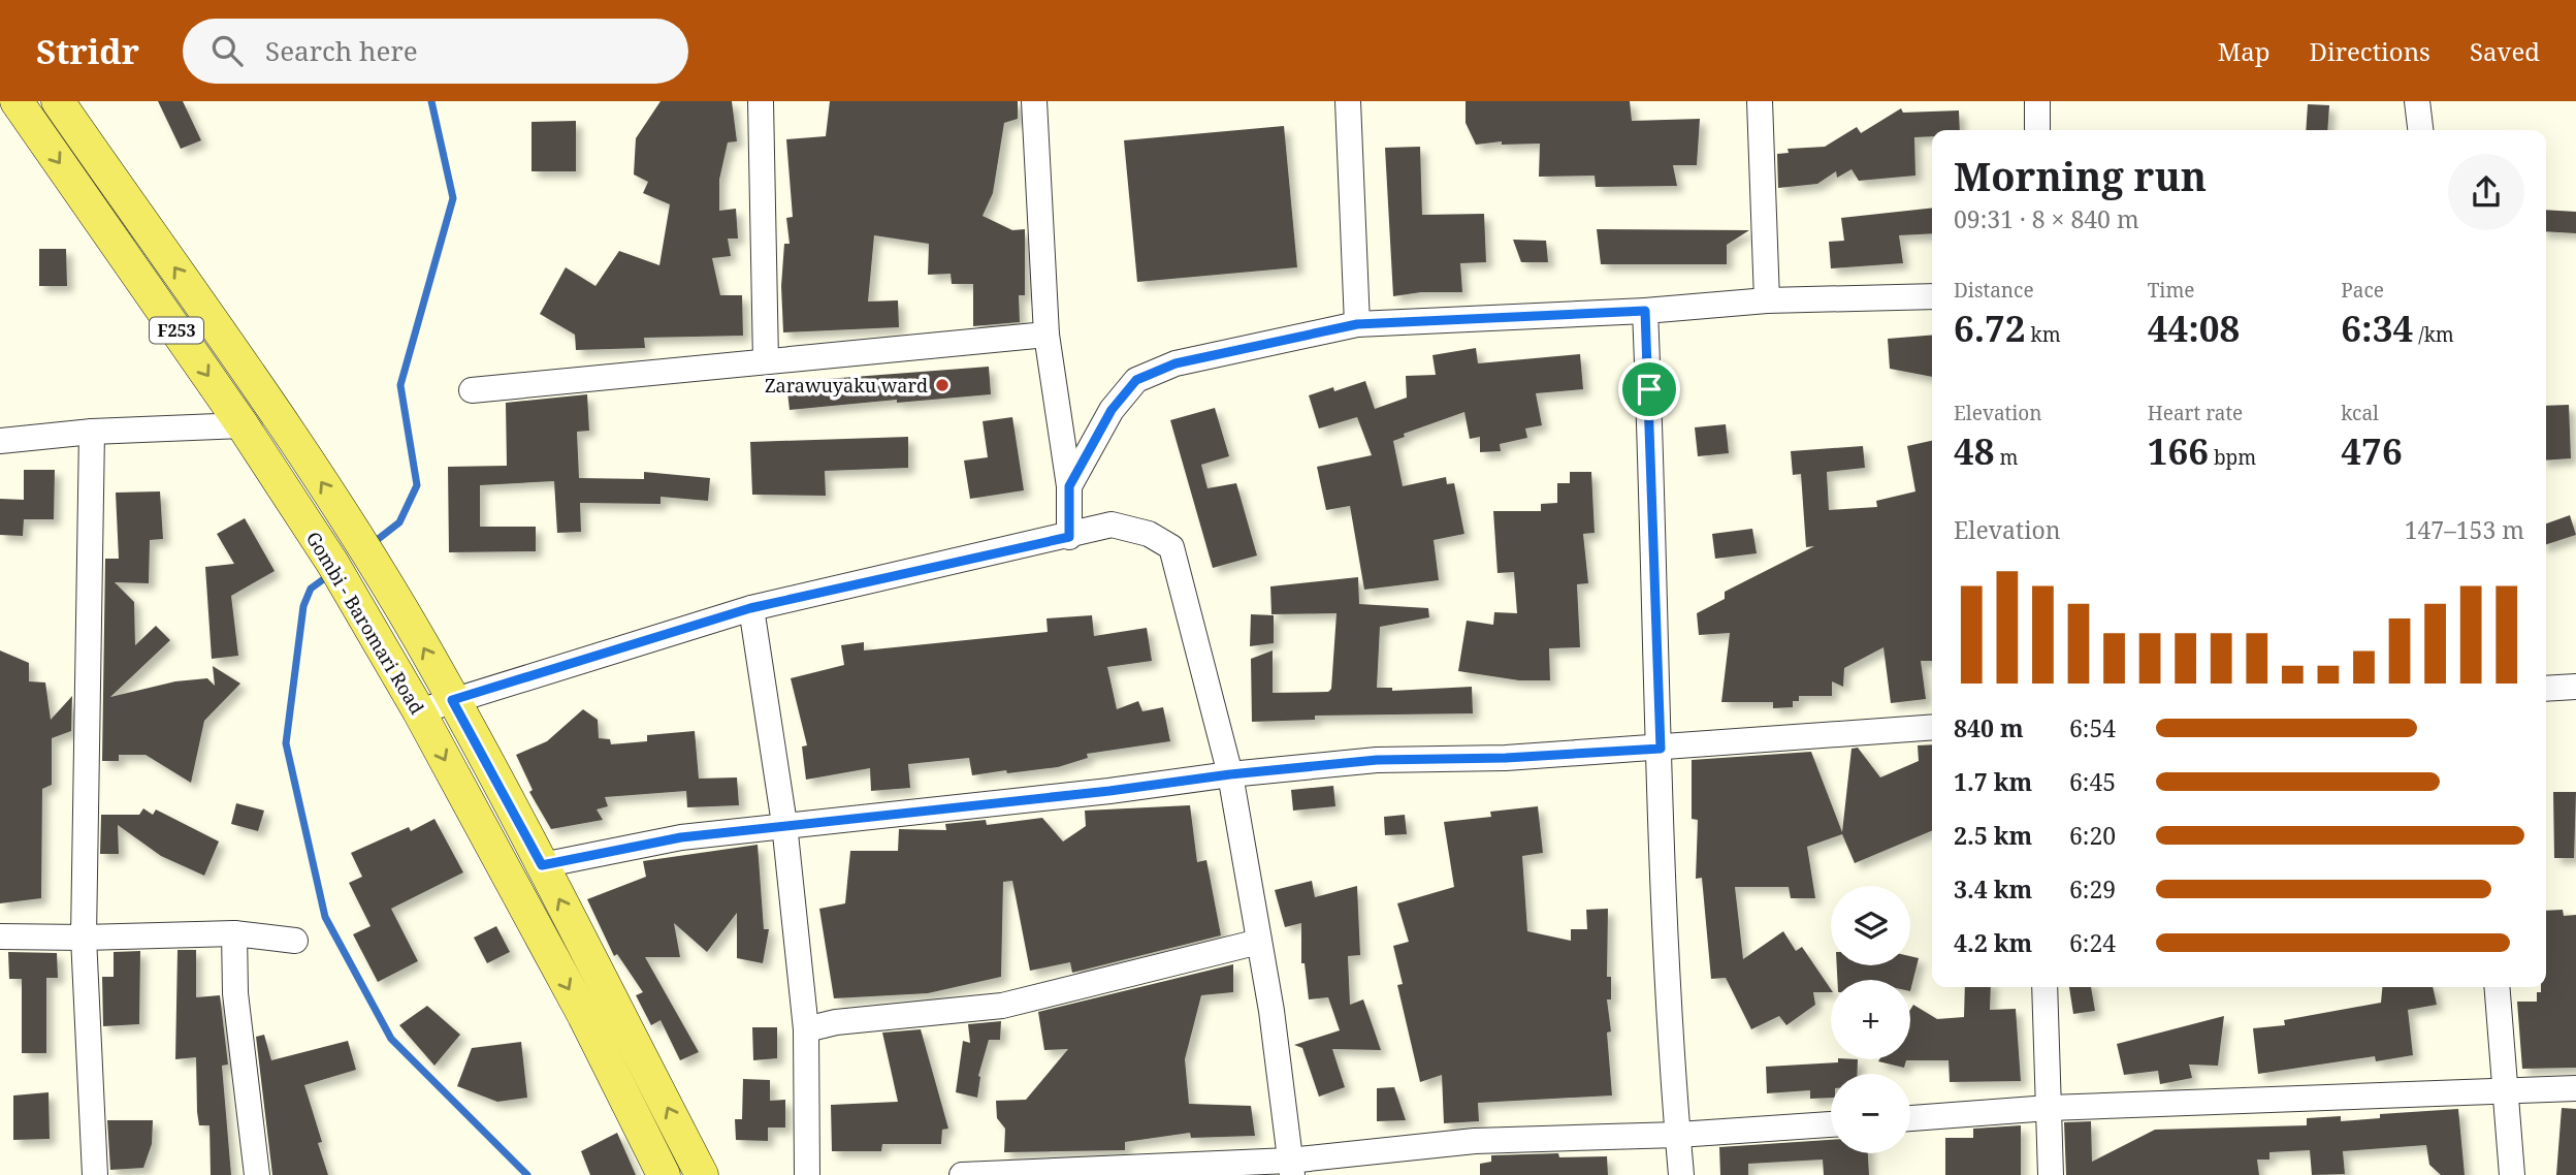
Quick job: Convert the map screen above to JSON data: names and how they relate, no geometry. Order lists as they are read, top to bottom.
{
  "streets": {
    "main road": ["F253", "Gombi - Baromari Road"]
  },
  "places": ["Zarawuyaku ward"],
  "page": {
    "header": "Stridr",
    "search": "Search here",
    "nav": ["Map", "Directions", "Saved"],
    "heading": ["Morning run", "09:31 · 8 × 840 m"],
    "stats": [
      ["Distance", "6.72 km"],
      ["Time", "44:08"],
      ["Pace", "6:34 /km"],
      ["Elevation", "48 m"],
      ["Heart rate", "166 bpm"],
      ["kcal", "476"]
    ],
    "chart": ["Elevation", "147–153 m"],
    "list": [
      {
        "name": "840 m",
        "note": "6:54"
      },
      {
        "name": "1.7 km",
        "note": "6:45"
      },
      {
        "name": "2.5 km",
        "note": "6:20"
      },
      {
        "name": "3.4 km",
        "note": "6:29"
      },
      {
        "name": "4.2 km",
        "note": "6:24"
      }
    ],
    "map_buttons": ["+", "−"]
  }
}
